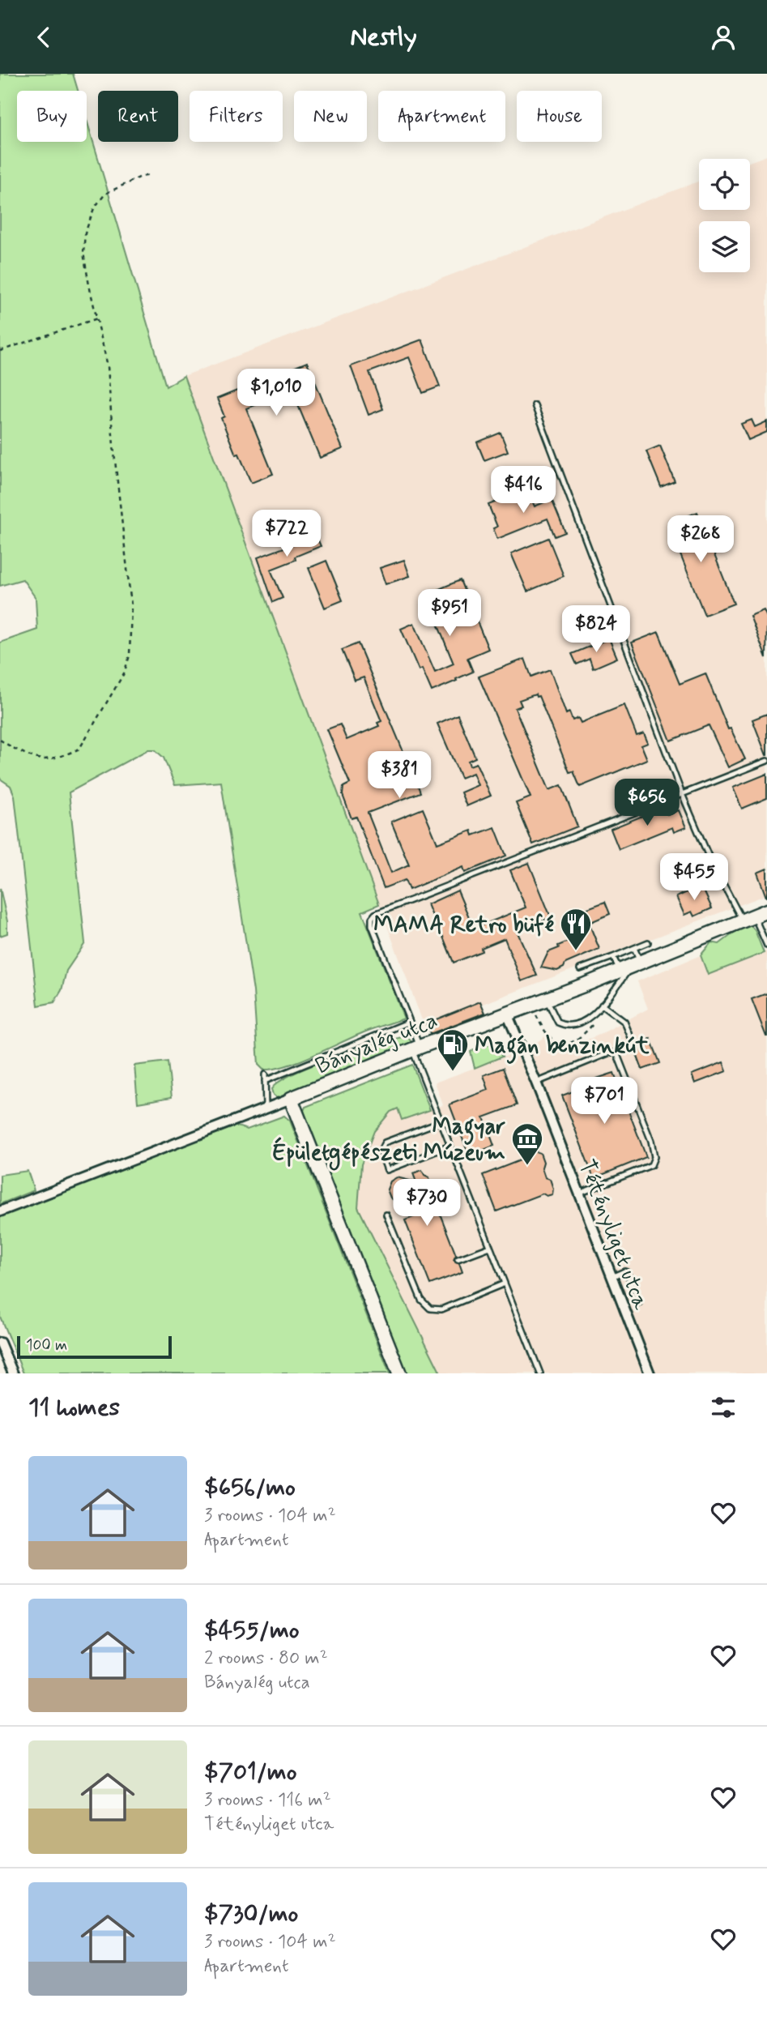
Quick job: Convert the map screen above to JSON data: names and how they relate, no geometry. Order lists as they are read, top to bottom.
{
  "streets": {
    "street": ["Bányalég utca", "Tétényliget utca"]
  },
  "crossings": [
    ["Bányalég utca", "Tétényliget utca"]
  ],
  "places": {
    "restaurant": ["MAMA Retro büfé"],
    "fuel station": ["Magán benzinkút"],
    "museum": ["Magyar Épületgépészeti Múzeum"]
  },
  "scale_bar": "100 m",
  "page": {
    "header": "Nestly",
    "chip": [
      "Buy",
      "Rent",
      "Filters",
      "New",
      "Apartment",
      "House"
    ],
    "price": [
      "$1,010",
      "$416",
      "$722",
      "$268",
      "$951",
      "$824",
      "$381",
      "$656",
      "$455",
      "$701",
      "$730"
    ],
    "scale": "100 m",
    "heading": "11 homes",
    "list": [
      {
        "name": "$656/mo",
        "note": "3 rooms · 104 m² · Apartment"
      },
      {
        "name": "$455/mo",
        "note": "2 rooms · 80 m² · Bányalég utca"
      },
      {
        "name": "$701/mo",
        "note": "3 rooms · 116 m² · Tétényliget utca"
      },
      {
        "name": "$730/mo",
        "note": "3 rooms · 104 m² · Apartment"
      }
    ]
  }
}
